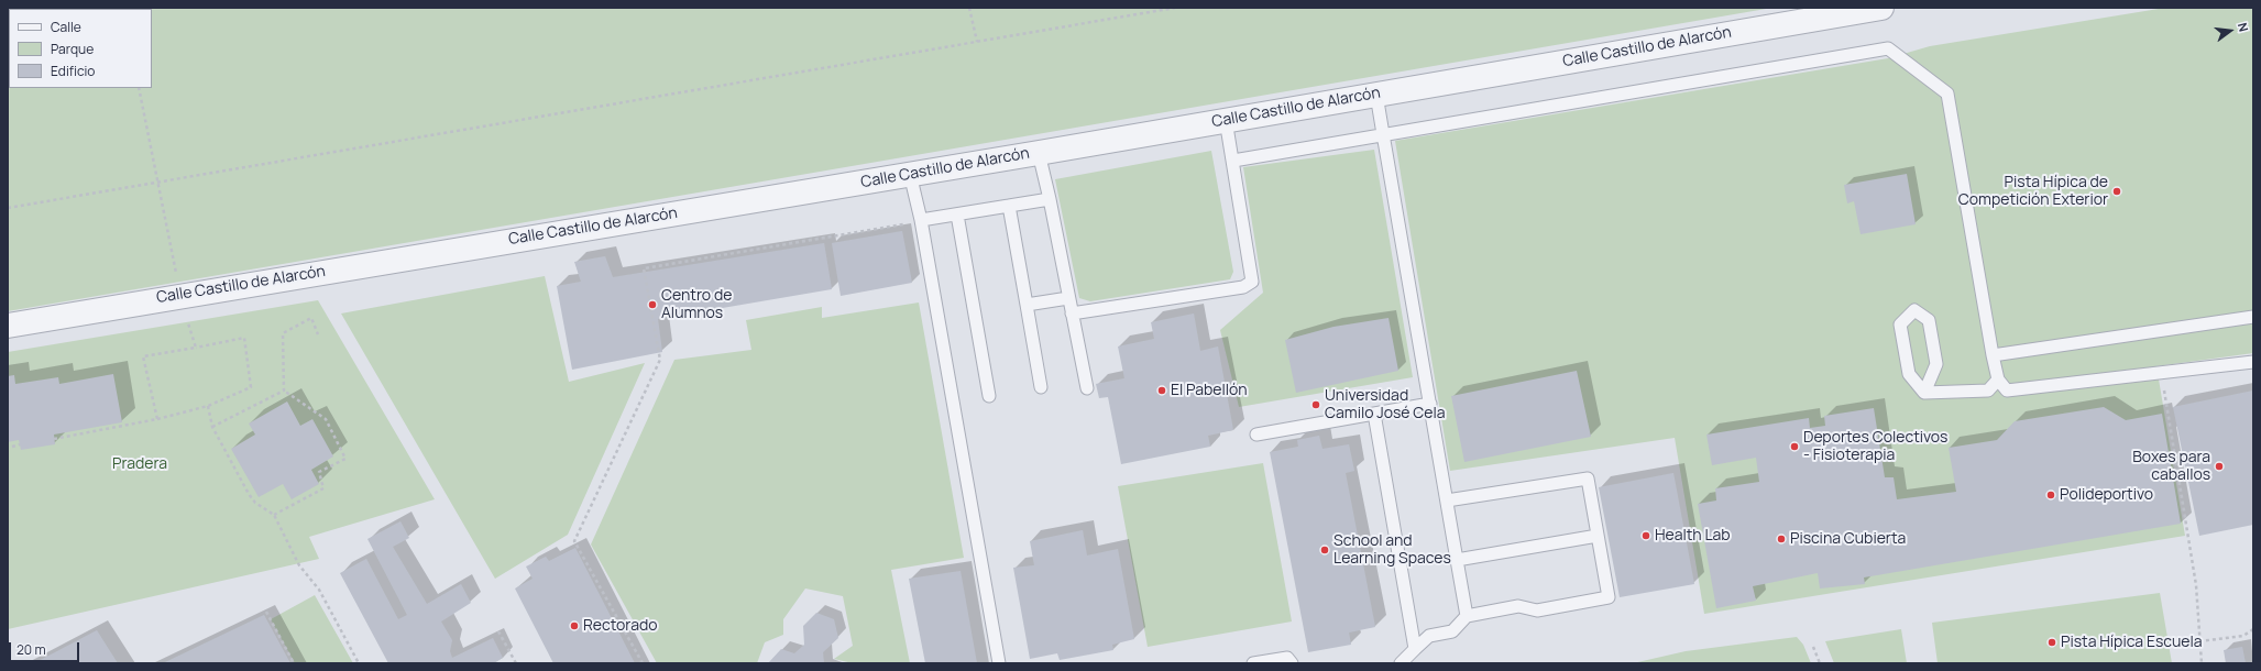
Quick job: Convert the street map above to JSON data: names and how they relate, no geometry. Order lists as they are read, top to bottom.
{
  "streets": {
    "street": ["Calle Castillo de Alarcón"]
  },
  "parks": ["Pradera"],
  "places": [
    "Pista Hípica de Competición Exterior",
    "Centro de Alumnos",
    "El Pabellón",
    "Universidad Camilo José Cela",
    "Deportes Colectivos - Fisioterapia",
    "Boxes para caballos",
    "Polideportivo",
    "Health Lab",
    "Piscina Cubierta",
    "School and Learning Spaces",
    "Rectorado",
    "Pista Hípica Escuela"
  ],
  "legend": ["Calle", "Parque", "Edificio"],
  "scale_bar": "20 m",
  "north": "right"
}
